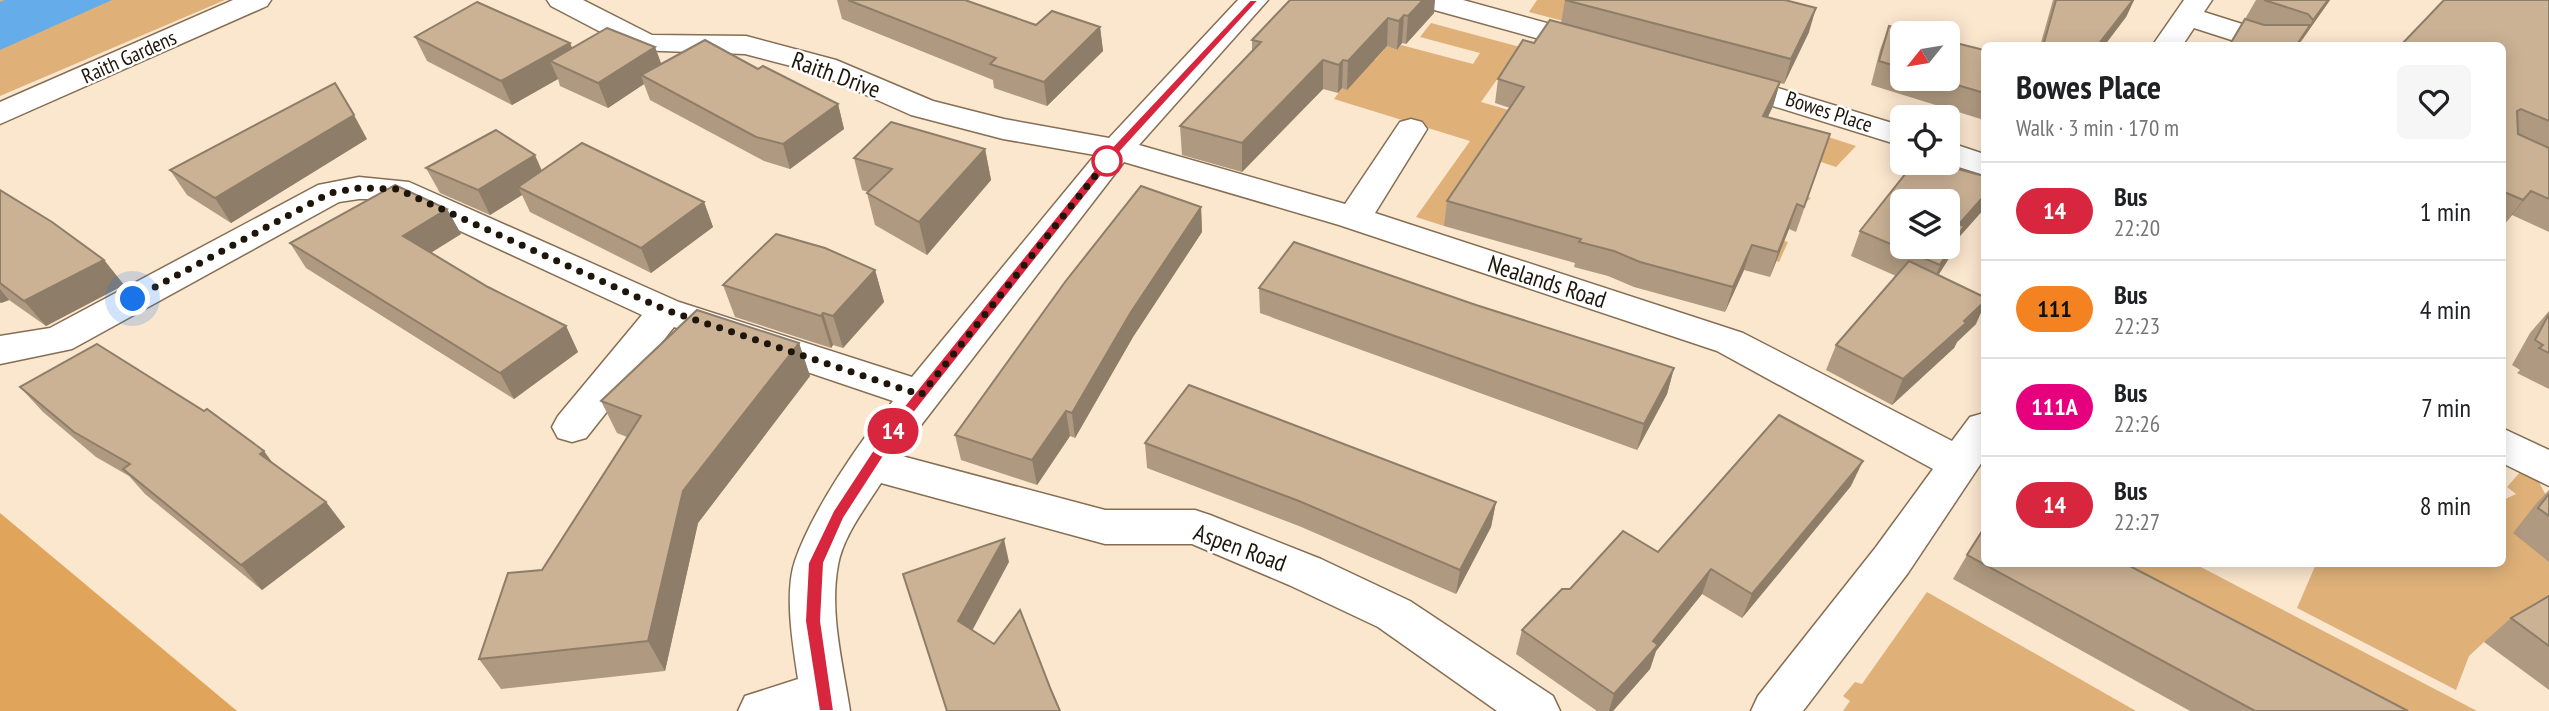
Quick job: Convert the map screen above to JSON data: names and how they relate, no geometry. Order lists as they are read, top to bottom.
{
  "streets": {
    "street": [
      "Raith Gardens",
      "Raith Drive",
      "Bowes Place",
      "Nealands Road",
      "Aspen Road"
    ]
  },
  "crossings": [
    ["Raith Drive", "Nealands Road"]
  ],
  "lines": ["bus line 14"],
  "north": "bottom left",
  "page": {
    "on_map": "14",
    "heading": ["Bowes Place", "Walk · 3 min · 170 m"],
    "list": [
      {
        "mark": "14",
        "name": "Bus",
        "note": "22:20",
        "value": "1 min"
      },
      {
        "mark": "111",
        "name": "Bus",
        "note": "22:23",
        "value": "4 min"
      },
      {
        "mark": "111A",
        "name": "Bus",
        "note": "22:26",
        "value": "7 min"
      },
      {
        "mark": "14",
        "name": "Bus",
        "note": "22:27",
        "value": "8 min"
      }
    ]
  }
}
